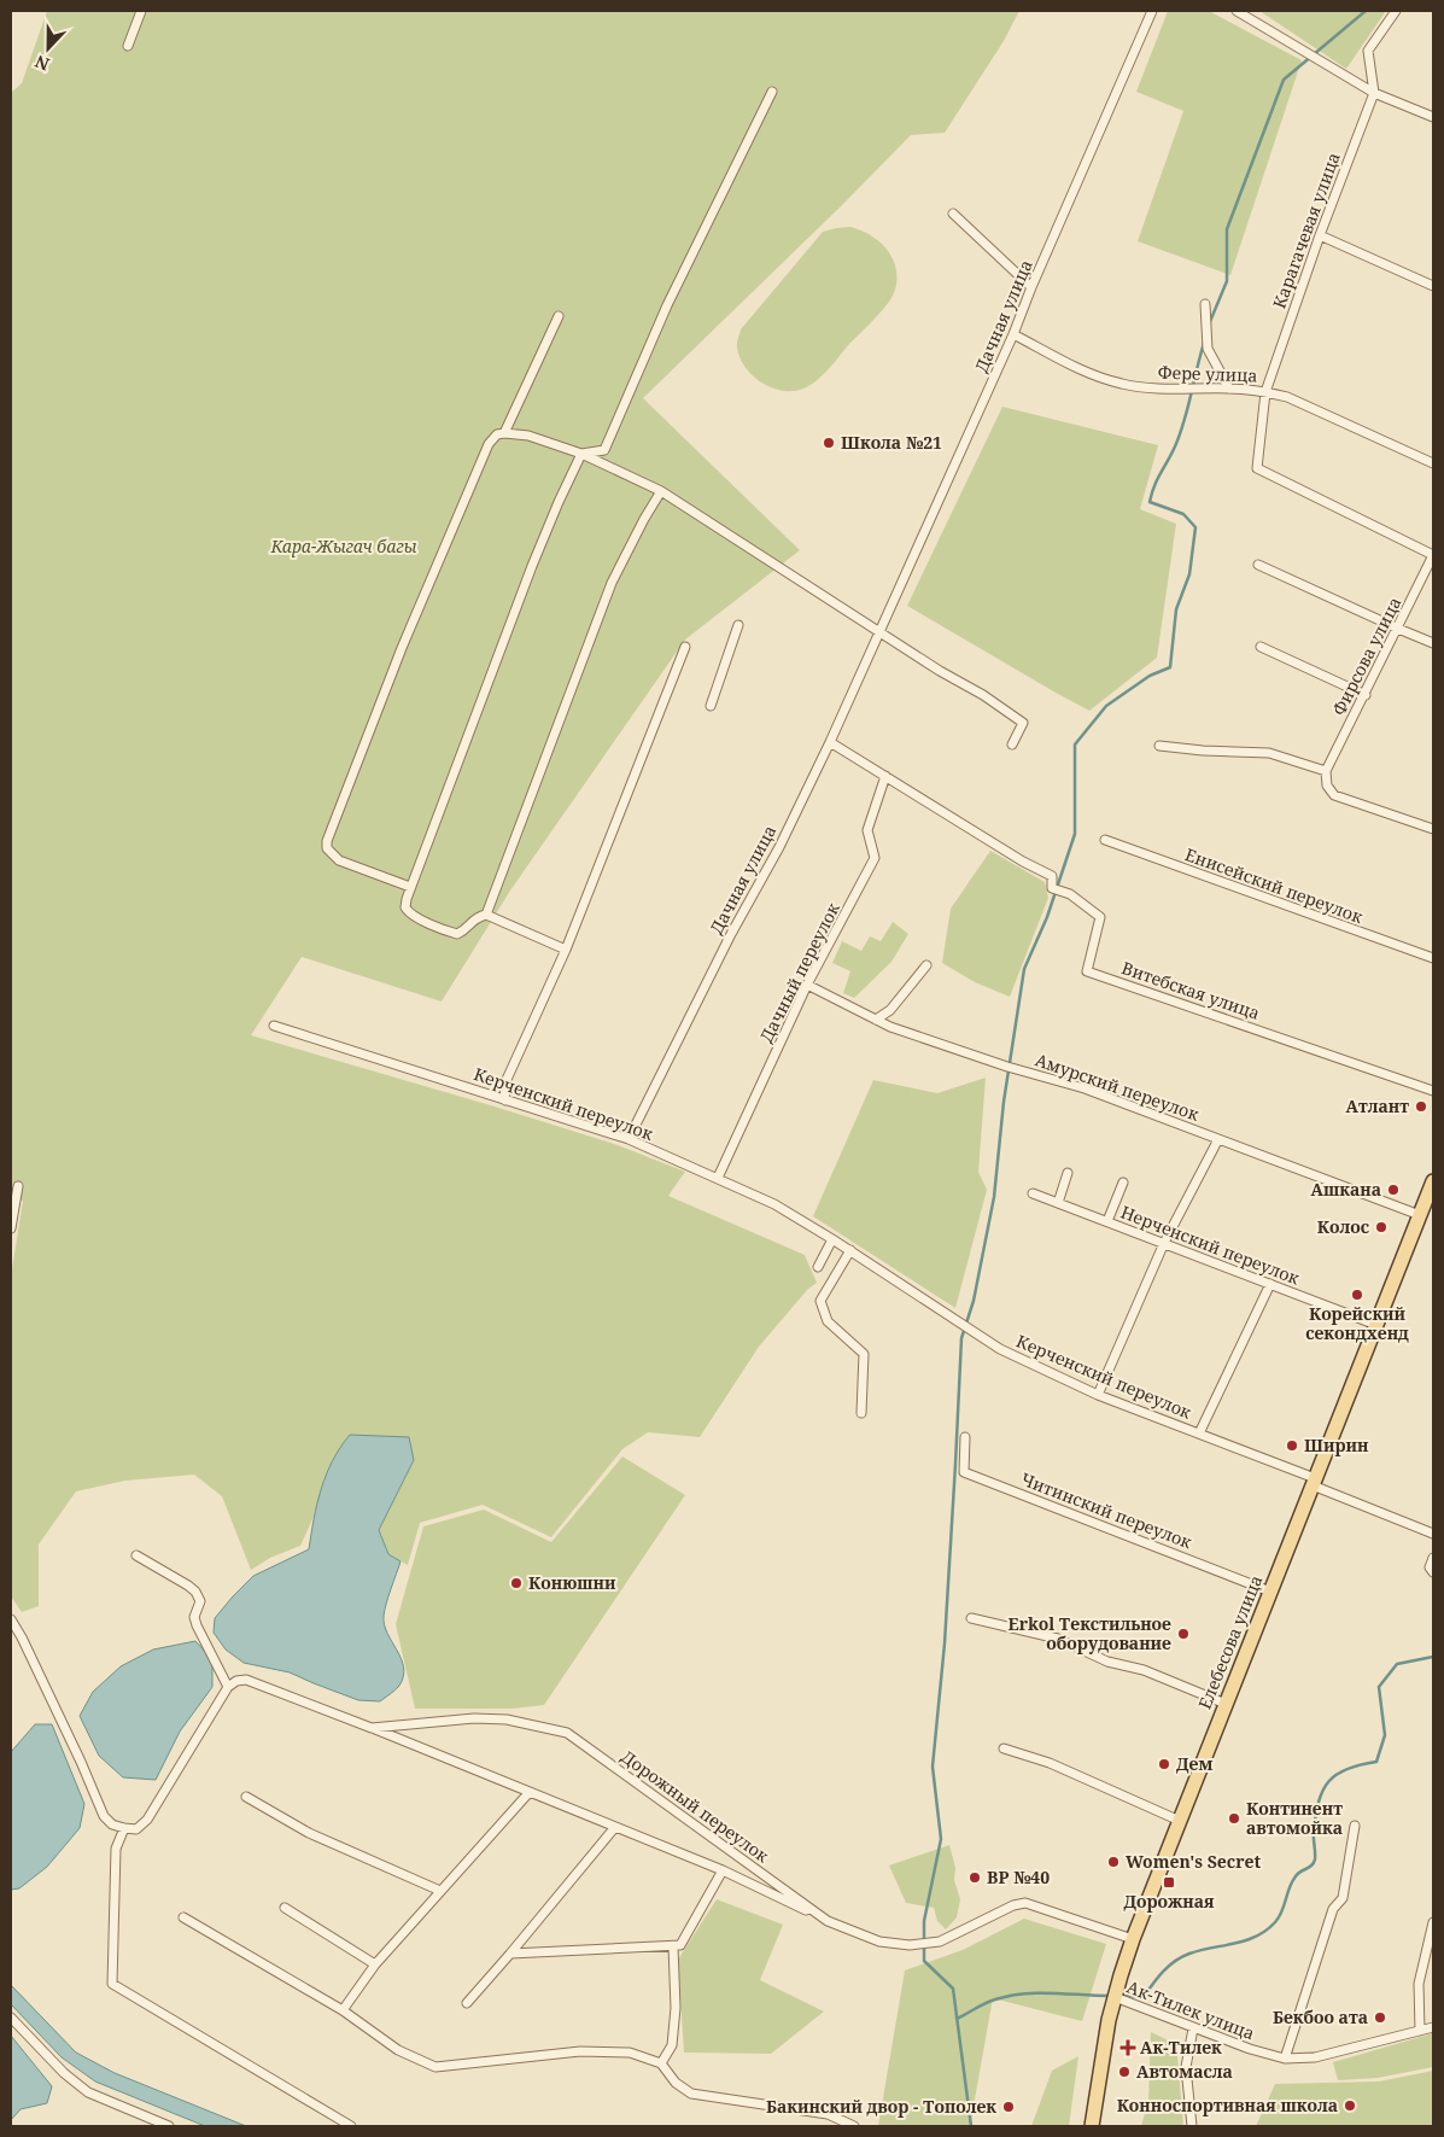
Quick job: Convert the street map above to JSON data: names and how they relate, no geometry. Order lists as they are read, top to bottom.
{
  "streets": {
    "main road": ["Елебесова улица"],
    "street": [
      "Карагачевая улица",
      "Дачная улица",
      "Фере улица",
      "Фирсова улица",
      "Енисейский переулок",
      "Дачный переулок",
      "Витебская улица",
      "Амурский переулок",
      "Керченский переулок",
      "Нерченский переулок",
      "Читинский переулок",
      "Дорожный переулок",
      "Ак-Тилек улица"
    ]
  },
  "crossings": [
    ["Карагачевая улица", "Фере улица"],
    ["Карагачевая улица", "Фирсова улица"],
    ["Дачная улица", "Фере улица"],
    ["Дачная улица", "Керченский переулок"],
    ["Дачный переулок", "Витебская улица"],
    ["Дачный переулок", "Амурский переулок"],
    ["Дачный переулок", "Керченский переулок"],
    ["Амурский переулок", "Елебесова улица"],
    ["Керченский переулок", "Елебесова улица"],
    ["Нерченский переулок", "Елебесова улица"],
    ["Читинский переулок", "Елебесова улица"],
    ["Елебесова улица", "Дорожный переулок"],
    ["Елебесова улица", "Ак-Тилек улица"]
  ],
  "parks": ["Кара-Жыгач багы"],
  "places": {
    "other": [
      "Школа №21",
      "Атлант",
      "Ашкана",
      "Колос",
      "Корейский секондхенд",
      "Ширин",
      "Конюшни",
      "Erkol Текстильное оборудование",
      "Дем",
      "Континент автомойка",
      "Women's Secret",
      "BP №40",
      "Бекбоо ата",
      "Автомасла",
      "Конноспортивная школа",
      "Бакинский двор - Тополек"
    ],
    "transit": ["Дорожная"],
    "health": ["Ак-Тилек"]
  },
  "north": "bottom"
}
